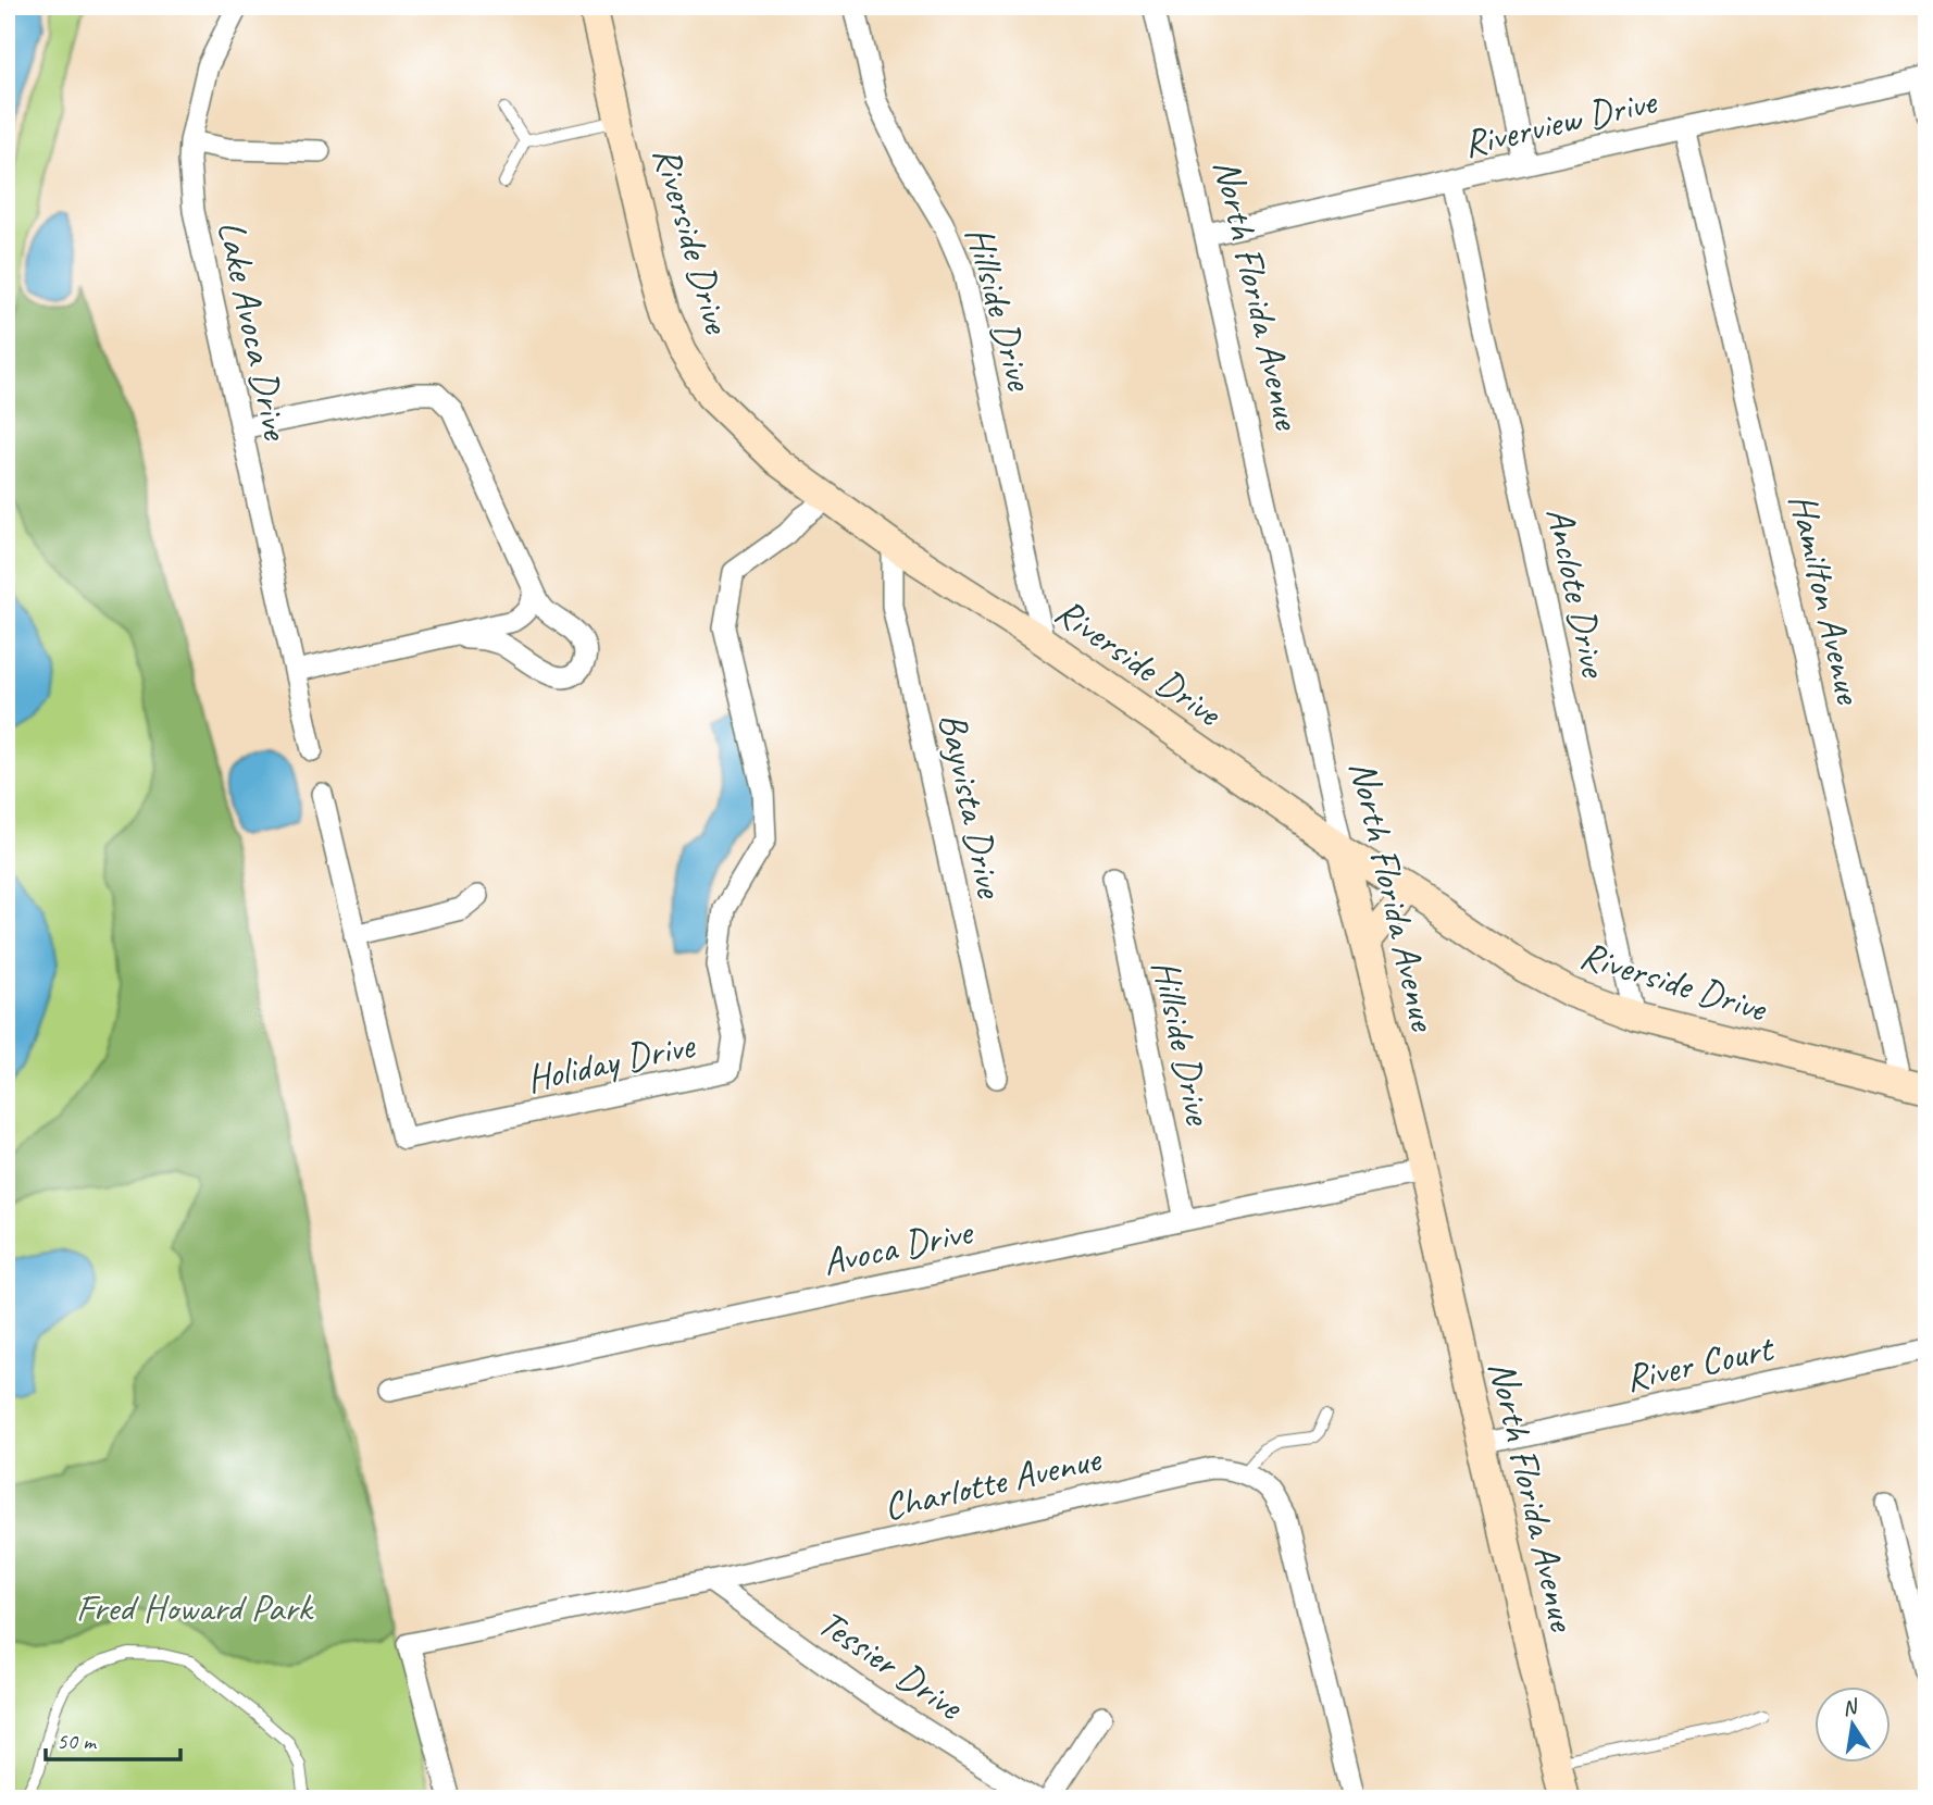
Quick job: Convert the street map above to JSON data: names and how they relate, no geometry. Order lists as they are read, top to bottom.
{
  "streets": {
    "street": [
      "Riverview Drive",
      "Riverside Drive",
      "North Florida Avenue",
      "Hillside Drive",
      "Lake Avoca Drive",
      "Anclote Drive",
      "Hamilton Avenue",
      "Bayvista Drive",
      "Holiday Drive",
      "Avoca Drive",
      "River Court",
      "Charlotte Avenue",
      "Tessier Drive"
    ]
  },
  "crossings": [
    ["Riverview Drive", "North Florida Avenue"],
    ["Riverview Drive", "Anclote Drive"],
    ["Riverview Drive", "Hamilton Avenue"],
    ["Riverside Drive", "North Florida Avenue"],
    ["Riverside Drive", "Hillside Drive"],
    ["Riverside Drive", "Anclote Drive"],
    ["Riverside Drive", "Hamilton Avenue"],
    ["Riverside Drive", "Bayvista Drive"],
    ["Riverside Drive", "Holiday Drive"],
    ["North Florida Avenue", "Avoca Drive"],
    ["North Florida Avenue", "River Court"],
    ["Hillside Drive", "Avoca Drive"],
    ["Charlotte Avenue", "Tessier Drive"]
  ],
  "parks": ["Fred Howard Park"],
  "scale_bar": "50 m",
  "north": "top"
}
